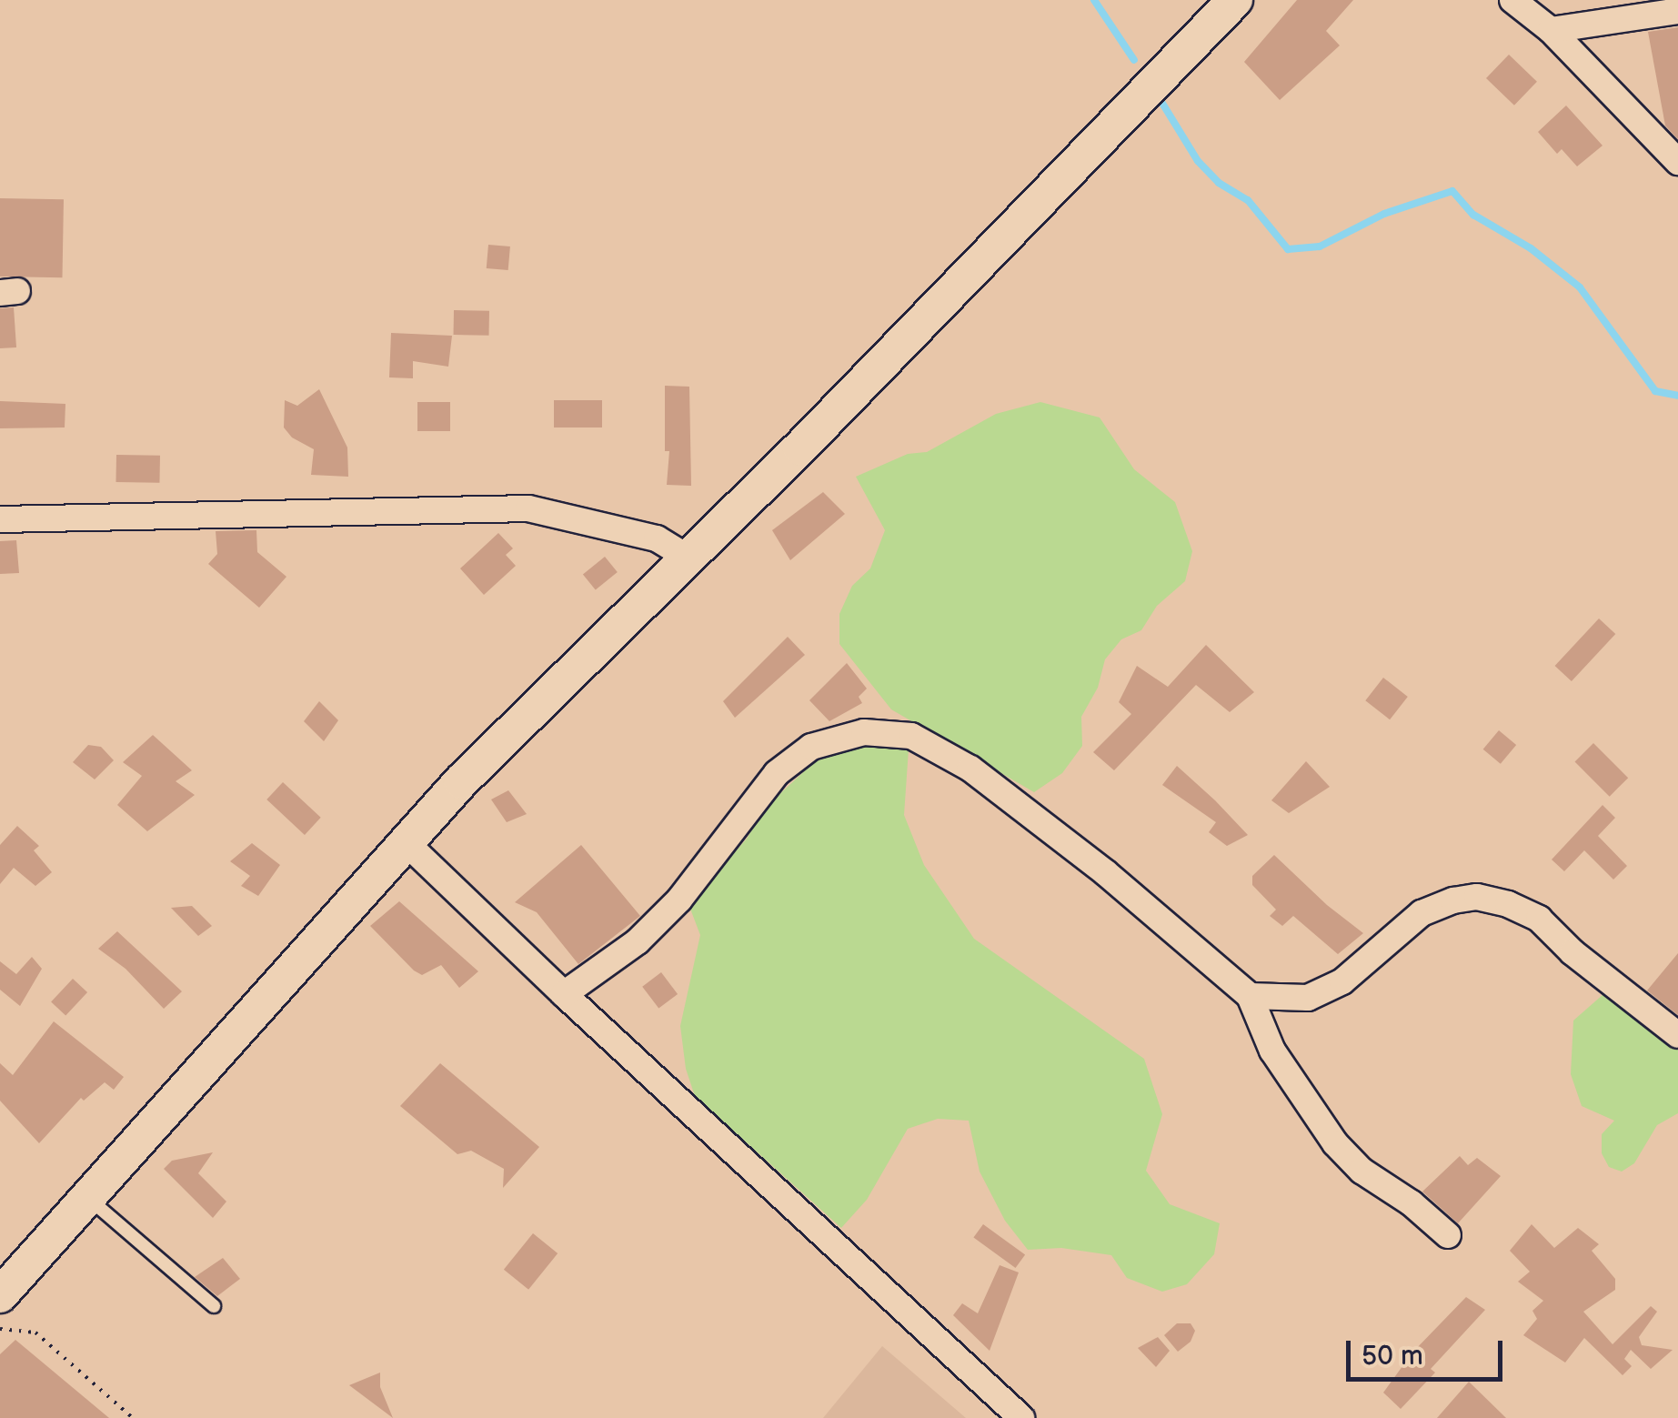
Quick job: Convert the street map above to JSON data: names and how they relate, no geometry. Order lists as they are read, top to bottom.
{
  "scale_bar": "50 m"
}
